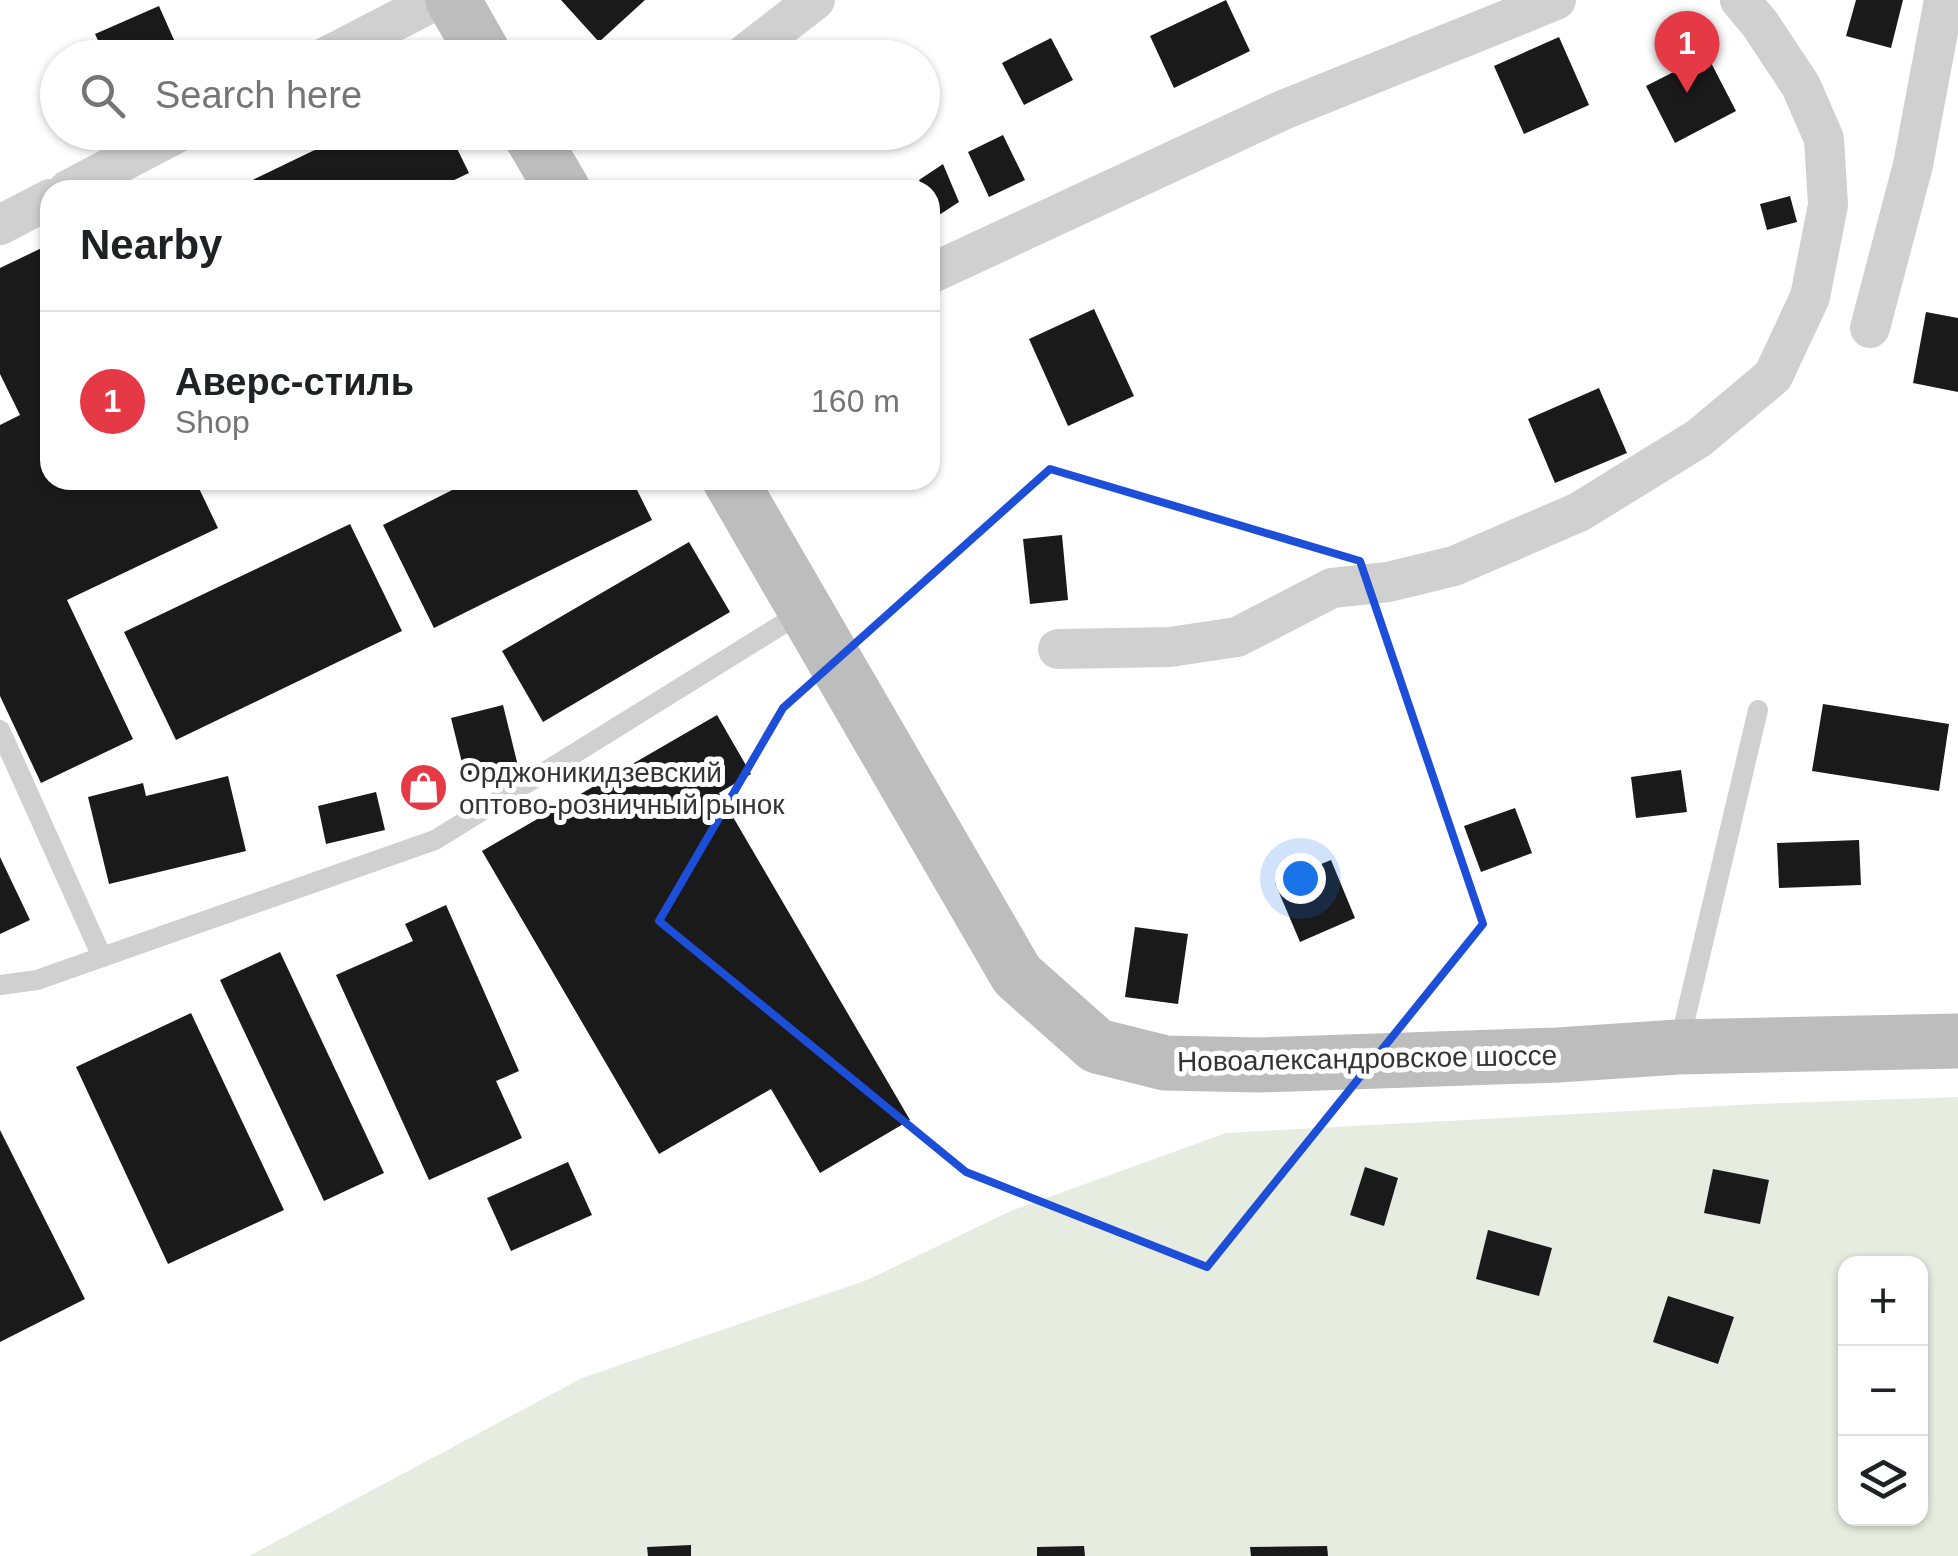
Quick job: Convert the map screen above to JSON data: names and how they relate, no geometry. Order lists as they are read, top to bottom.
{
  "streets": {
    "main road": ["Новоалександровское шоссе"]
  },
  "places": {
    "shop": ["Орджоникидзевский оптово-розничный рынок"]
  },
  "page": {
    "pins": "1",
    "search": "Search here",
    "heading": "Nearby",
    "list": [
      {
        "mark": "1",
        "name": "Аверс-стиль",
        "note": "Shop",
        "value": "160 m"
      }
    ],
    "map_buttons": ["+", "−"]
  }
}
